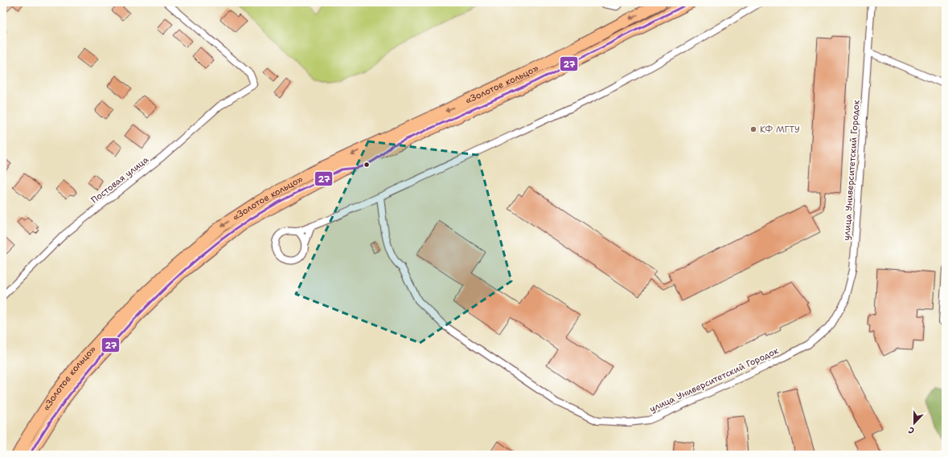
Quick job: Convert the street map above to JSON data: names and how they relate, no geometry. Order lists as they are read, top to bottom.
{
  "streets": {
    "highway": ["«Золотое кольцо»"],
    "street": ["улица Университетский Городок", "Постовая улица"]
  },
  "places": ["КФ МГТУ"],
  "lines": ["transit line 27"],
  "north": "bottom"
}
